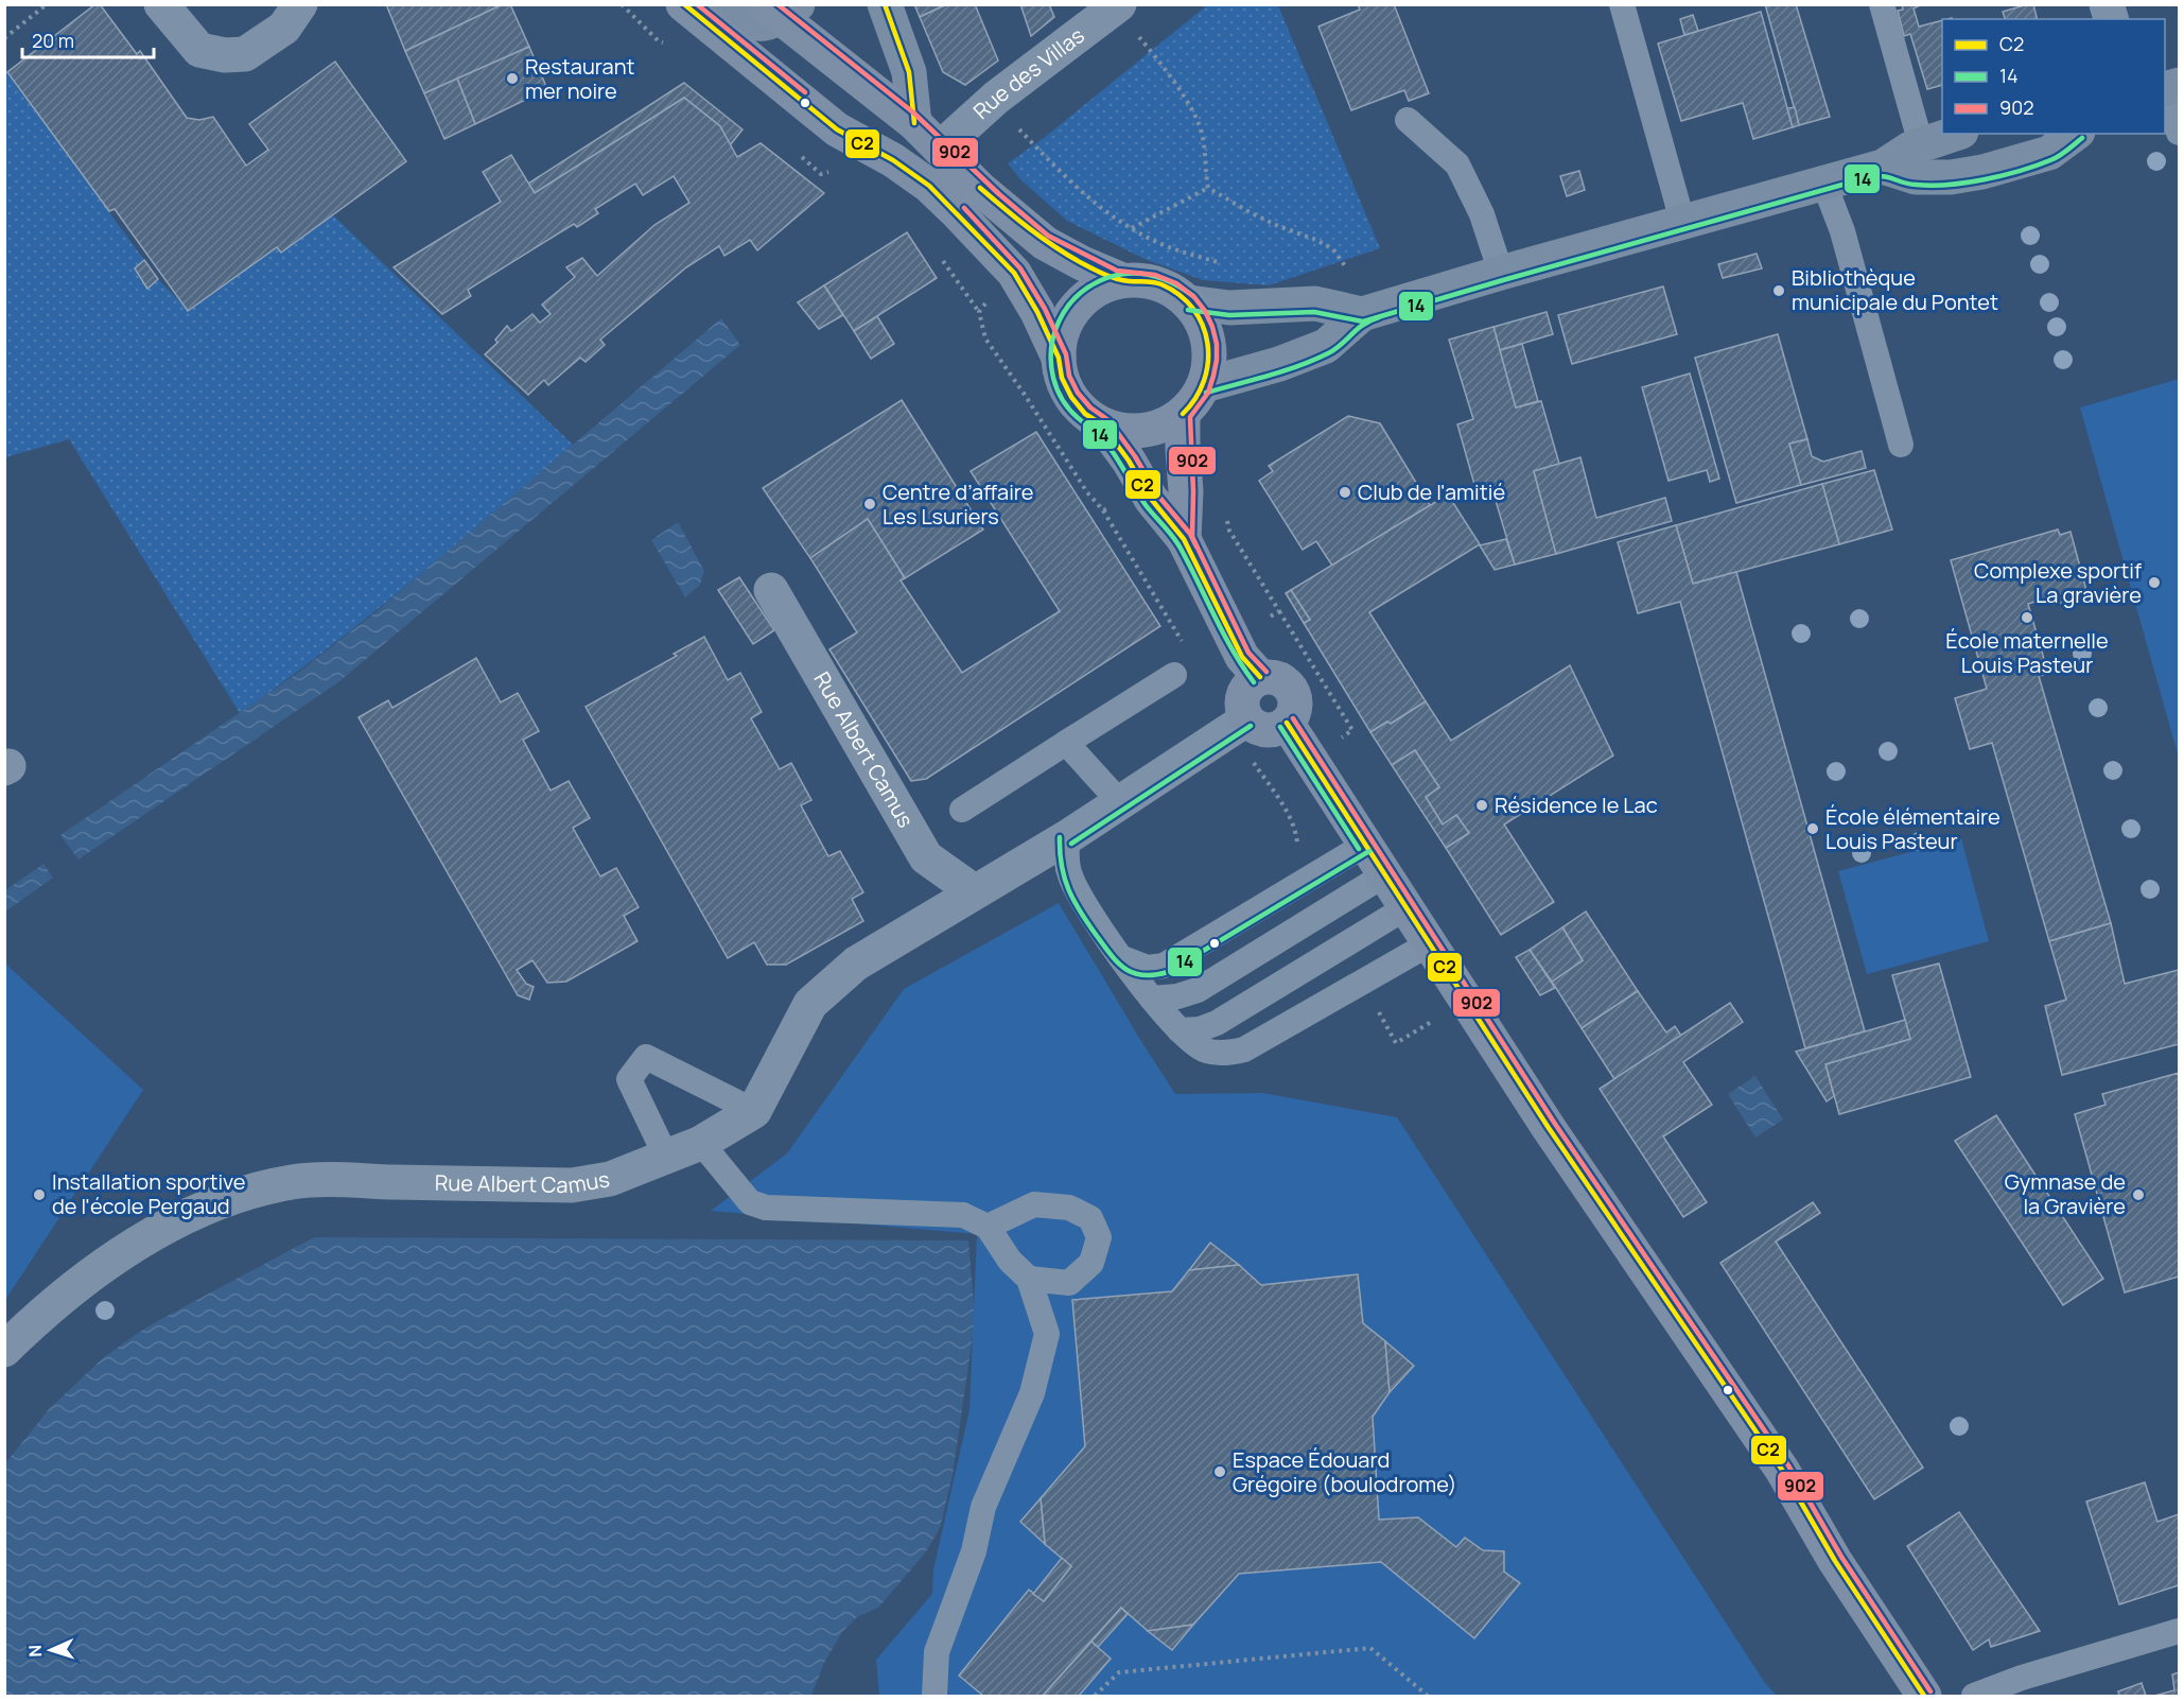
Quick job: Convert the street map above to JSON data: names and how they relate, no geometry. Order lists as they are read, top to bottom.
{
  "streets": {
    "street": ["Rue des Villas", "Rue Albert Camus"]
  },
  "places": [
    "Restaurant mer noire",
    "Bibliothèque municipale du Pontet",
    "Club de l'amitié",
    "Centre d’affaire Les Lsuriers",
    "Complexe sportif La gravière",
    "École maternelle Louis Pasteur",
    "Résidence le Lac",
    "École élémentaire Louis Pasteur",
    "Installation sportive de l'école Pergaud",
    "Gymnase de la Gravière",
    "Espace Édouard Grégoire (boulodrome)"
  ],
  "lines": ["transit line C2", "transit line 902", "transit line 14"],
  "legend": ["C2", "14", "902"],
  "scale_bar": "20 m",
  "north": "left"
}
